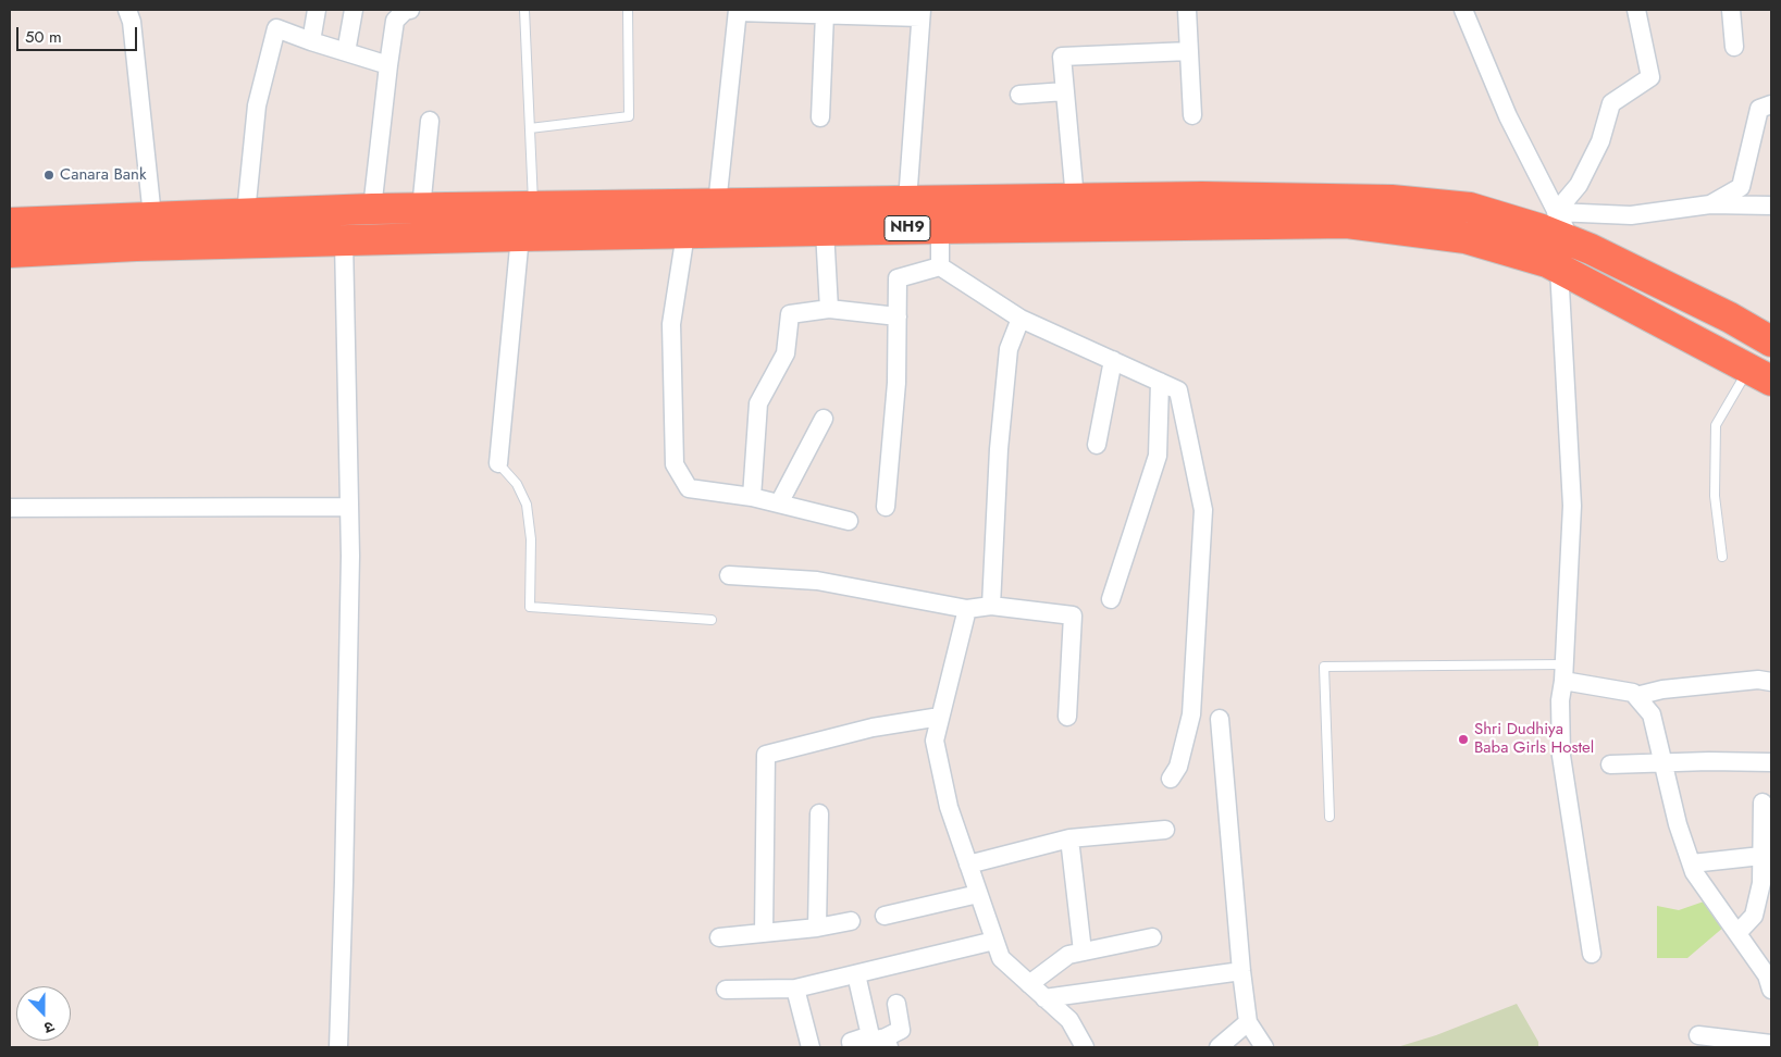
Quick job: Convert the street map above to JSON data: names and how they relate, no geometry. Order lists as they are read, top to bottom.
{
  "streets": {
    "highway": ["NH9"]
  },
  "places": ["Canara Bank", "Shri Dudhiya Baba Girls Hostel"],
  "scale_bar": "50 m",
  "north": "bottom"
}
